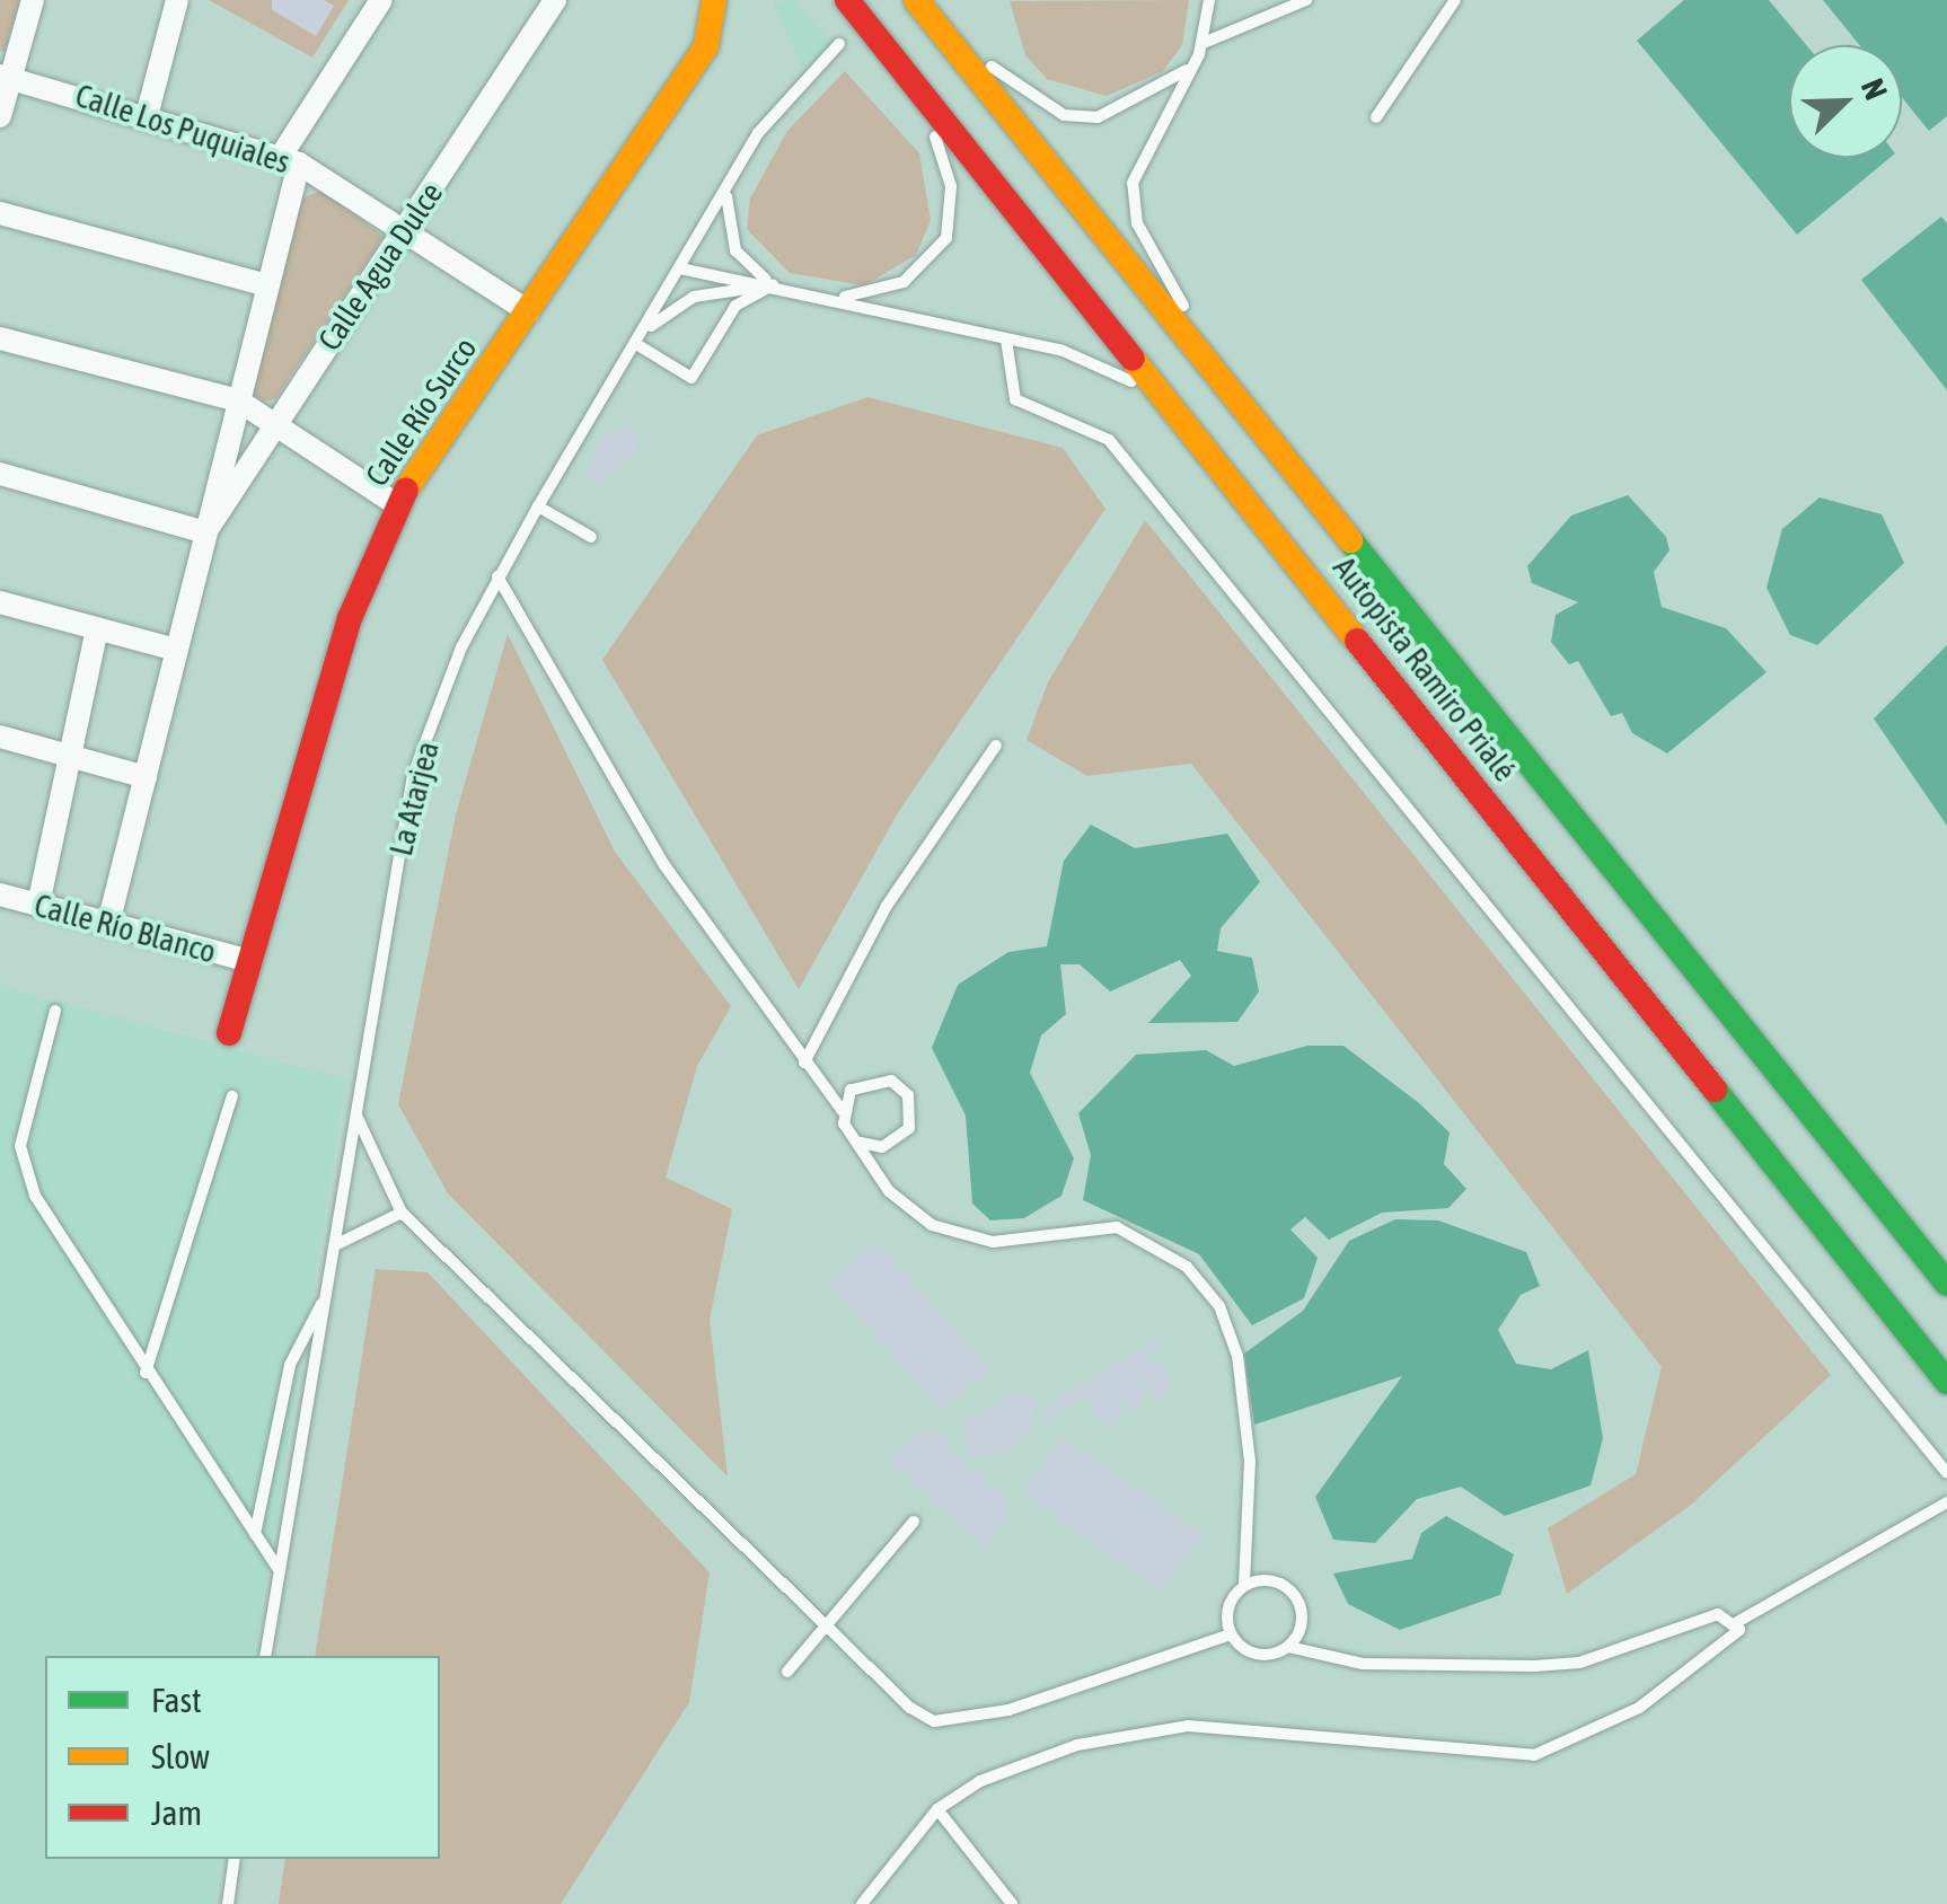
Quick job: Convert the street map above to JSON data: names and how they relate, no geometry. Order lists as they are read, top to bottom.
{
  "streets": {
    "main road": ["Calle Río Surco", "Autopista Ramiro Prialé"],
    "street": ["Calle Los Puquiales", "Calle Agua Dulce", "Calle Río Blanco"],
    "lane": ["La Atarjea"]
  },
  "crossings": [
    ["Calle Los Puquiales", "Calle Agua Dulce"],
    ["Calle Los Puquiales", "Calle Río Surco"],
    ["Calle Agua Dulce", "Calle Río Blanco"],
    ["Calle Río Surco", "Calle Río Blanco"]
  ],
  "legend": ["Fast", "Slow", "Jam"],
  "north": "top right"
}
